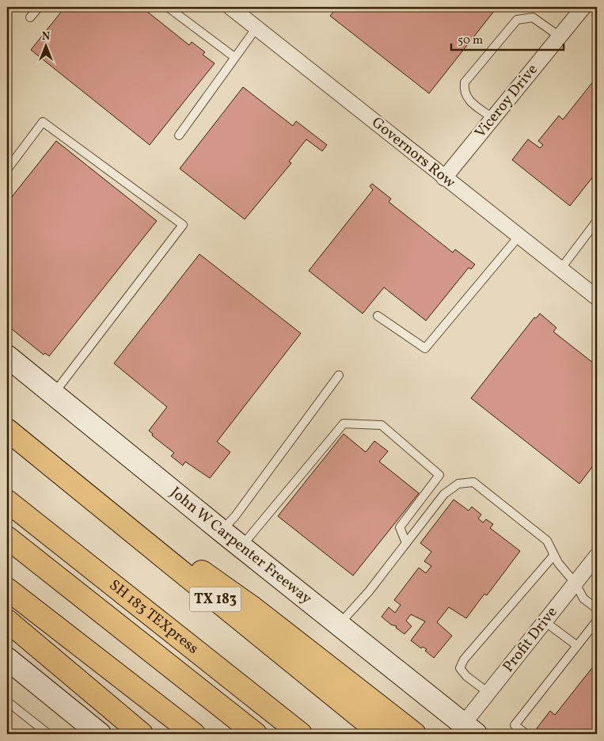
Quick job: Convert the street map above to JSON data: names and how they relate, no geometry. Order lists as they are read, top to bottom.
{
  "streets": {
    "highway": ["TX 183", "SH 183 TEXpress"],
    "main road": ["John W Carpenter Freeway"],
    "street": ["Viceroy Drive", "Governors Row", "Profit Drive"]
  },
  "crossings": [
    ["Viceroy Drive", "Governors Row"],
    ["John W Carpenter Freeway", "Profit Drive"]
  ],
  "scale_bar": "50 m",
  "north": "top"
}
